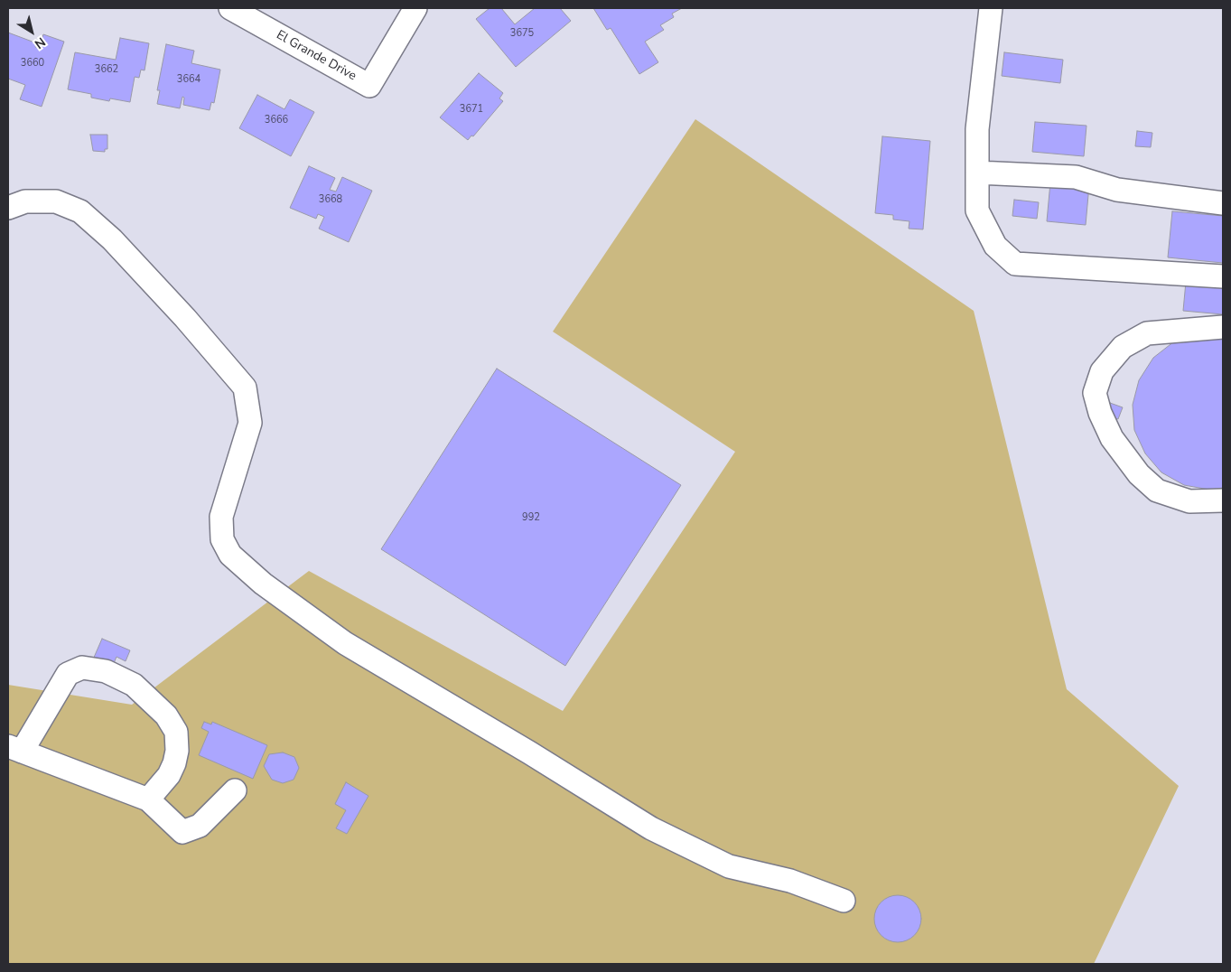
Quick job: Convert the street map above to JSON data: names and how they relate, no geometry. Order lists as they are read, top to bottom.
{
  "streets": {
    "street": ["El Grande Drive"]
  },
  "house_numbers": [
    "3675",
    "3660",
    "3662",
    "3664",
    "3671",
    "3666",
    "3668",
    "992"
  ],
  "north": "bottom right"
}
